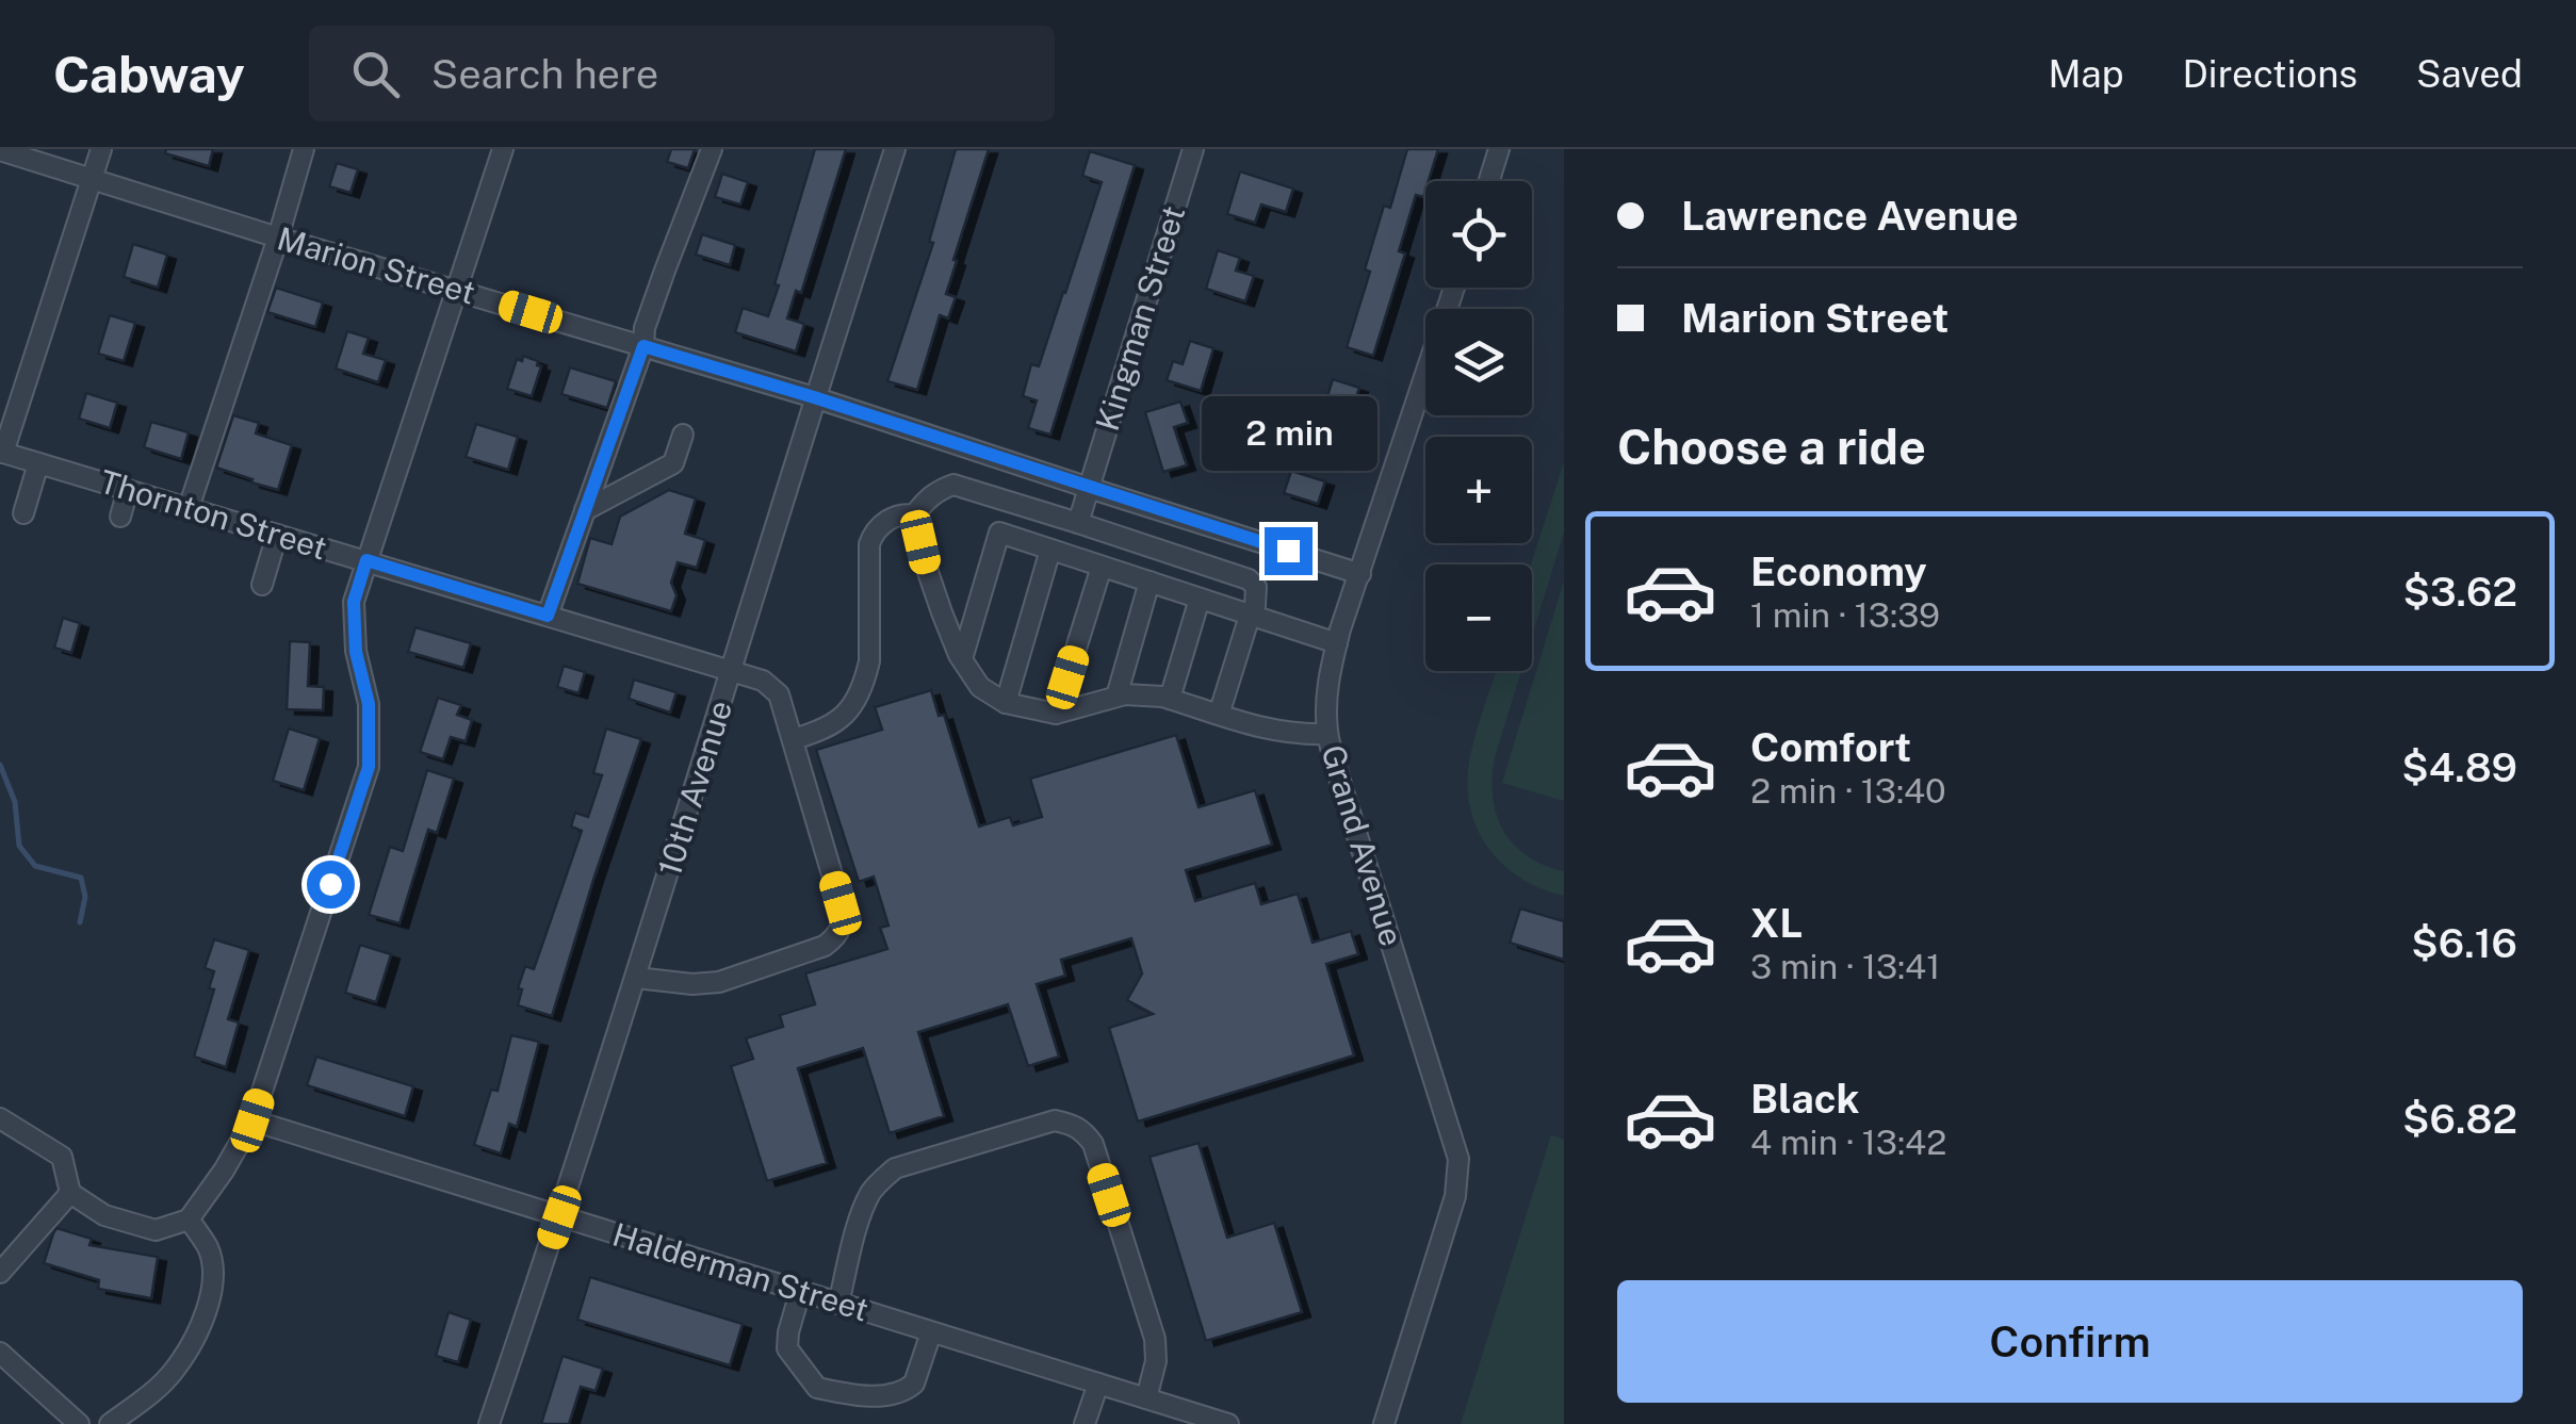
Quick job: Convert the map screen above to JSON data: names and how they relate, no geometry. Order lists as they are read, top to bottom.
{
  "streets": {
    "street": [
      "Marion Street",
      "Kingman Street",
      "Thornton Street",
      "10th Avenue",
      "Grand Avenue",
      "Halderman Street"
    ]
  },
  "crossings": [
    ["Marion Street", "Kingman Street"],
    ["Marion Street", "10th Avenue"],
    ["Marion Street", "Grand Avenue"],
    ["Thornton Street", "10th Avenue"],
    ["10th Avenue", "Halderman Street"]
  ],
  "page": {
    "header": "Cabway",
    "search": "Search here",
    "nav": ["Map", "Directions", "Saved"],
    "banner": ["Lawrence Avenue", "Marion Street"],
    "map_buttons": ["+", "−"],
    "heading": "Choose a ride",
    "bubble": "2 min",
    "list": [
      {
        "name": "Economy",
        "note": "1 min · 13:39",
        "value": "$3.62"
      },
      {
        "name": "Comfort",
        "note": "2 min · 13:40",
        "value": "$4.89"
      },
      {
        "name": "XL",
        "note": "3 min · 13:41",
        "value": "$6.16"
      },
      {
        "name": "Black",
        "note": "4 min · 13:42",
        "value": "$6.82"
      }
    ],
    "buttons": "Confirm"
  }
}
